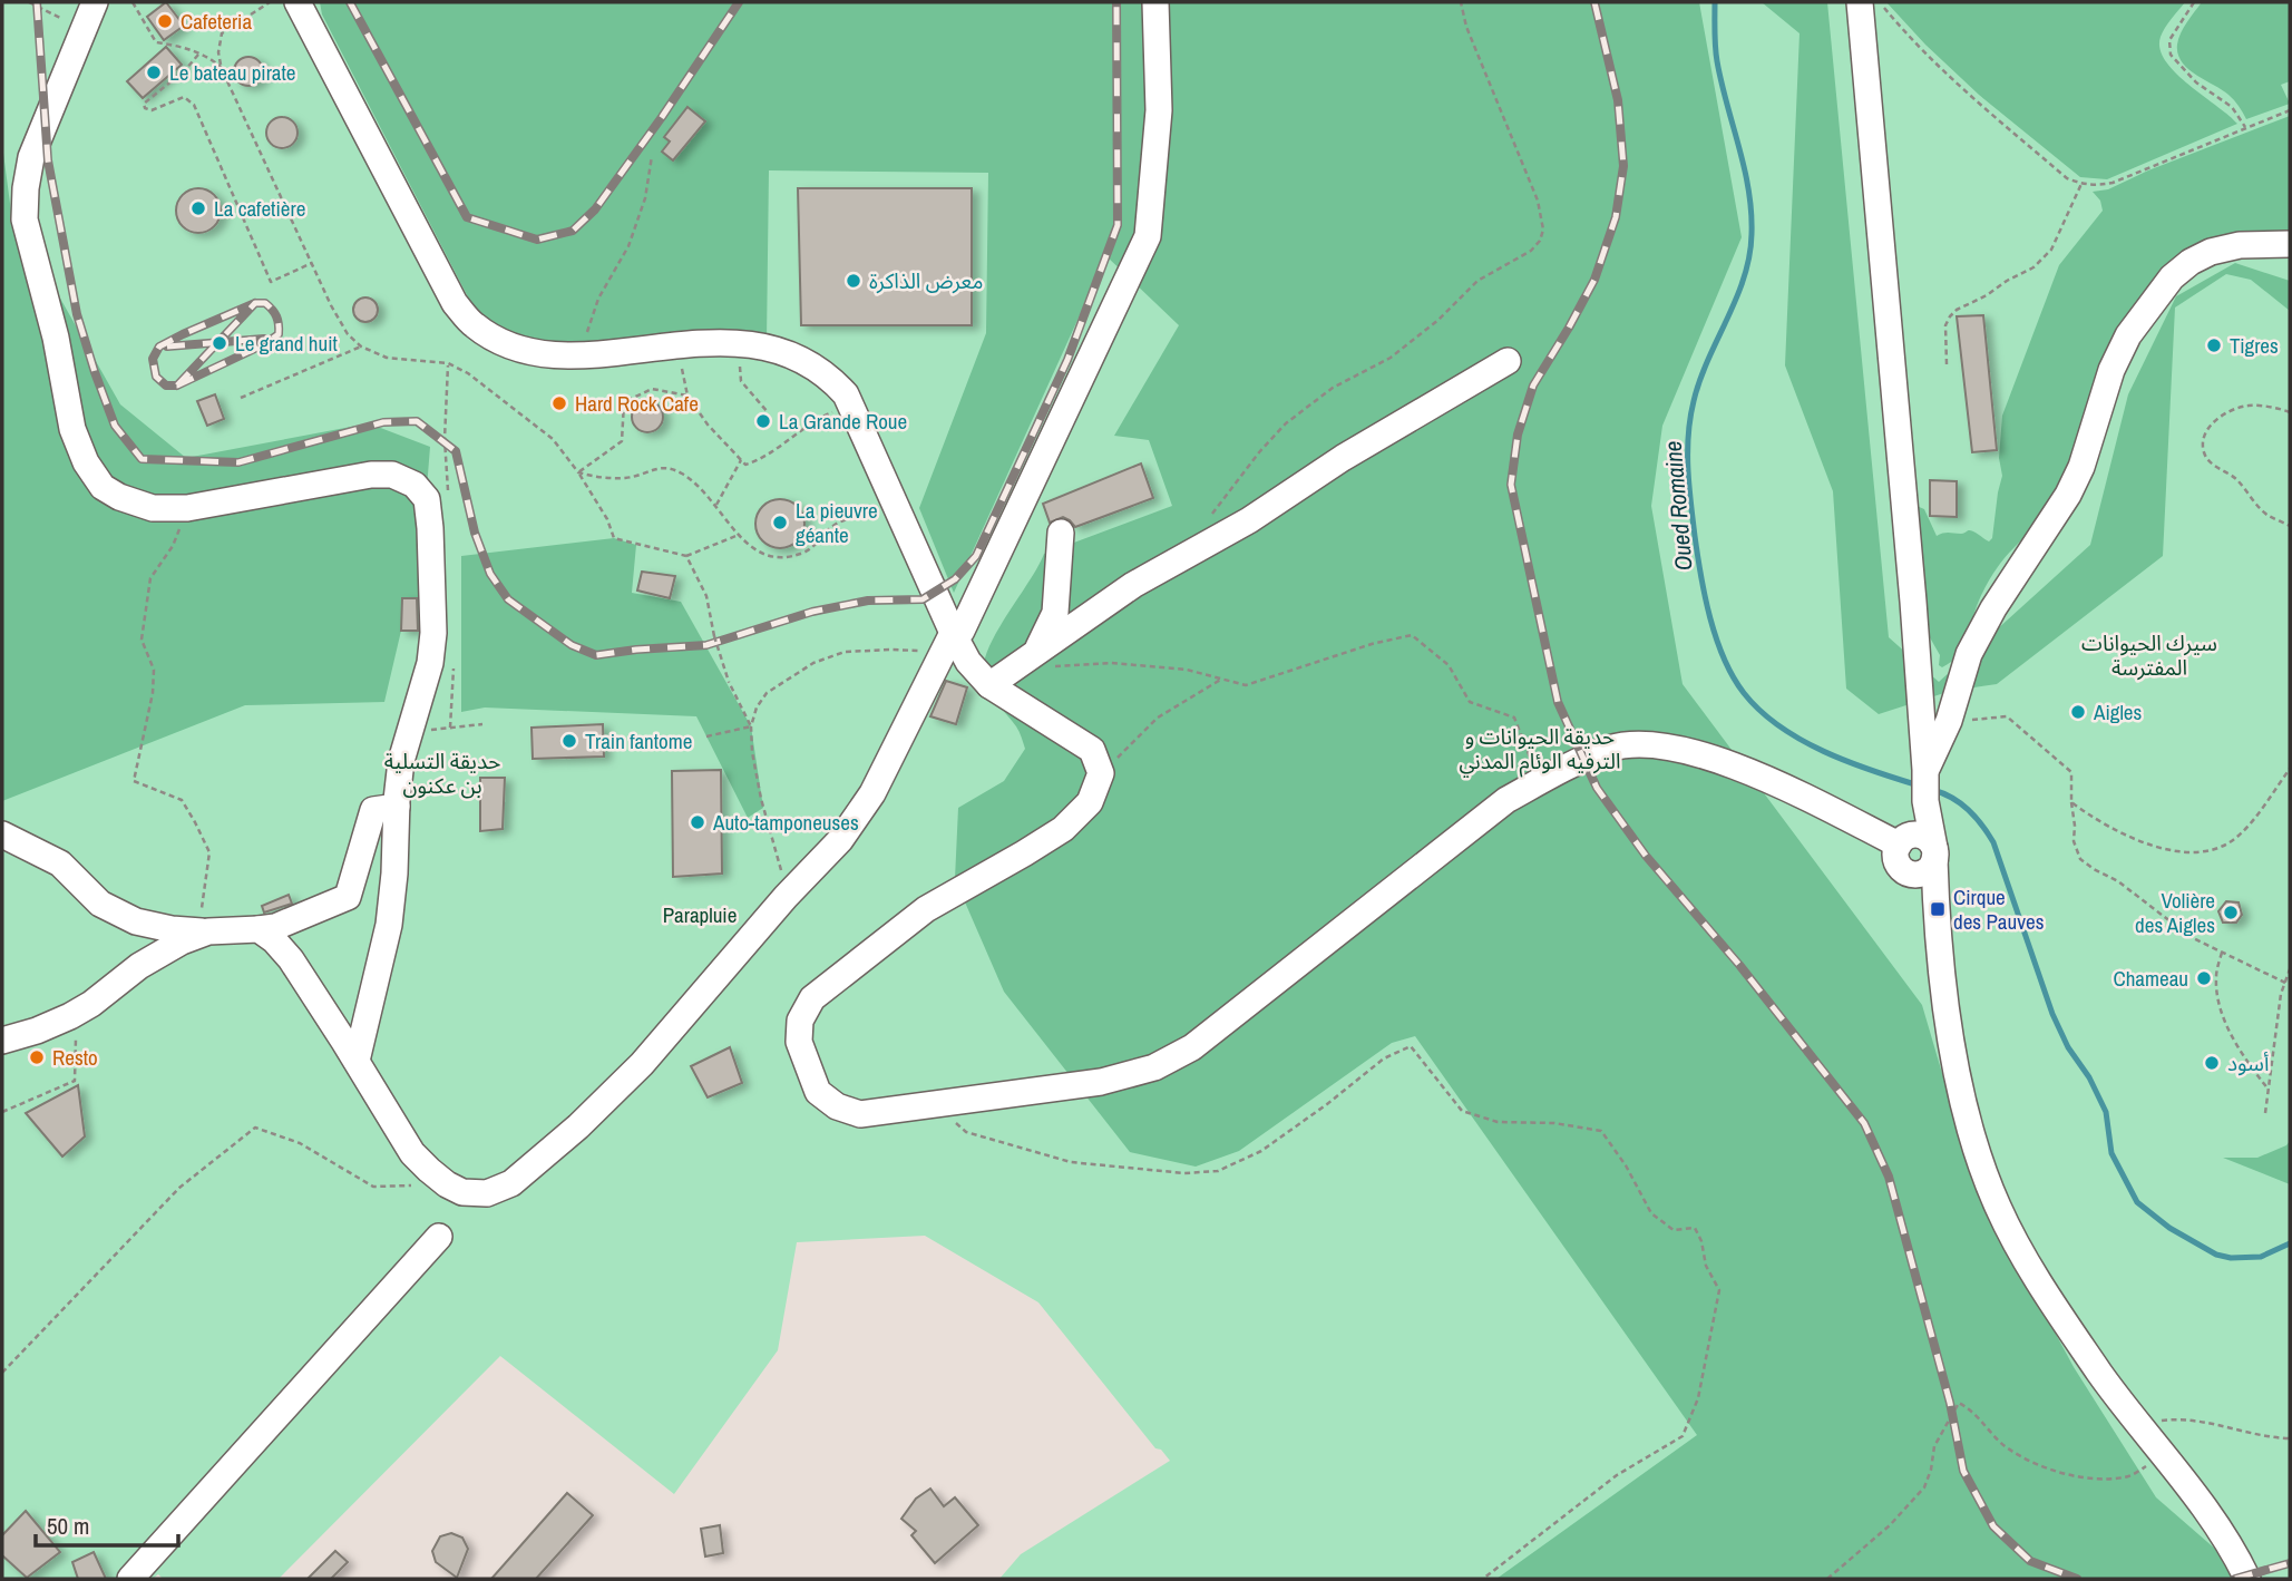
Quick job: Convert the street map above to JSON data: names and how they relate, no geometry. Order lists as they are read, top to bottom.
{
  "water": ["Oued Romaine"],
  "parks": [
    "سيرك الحيوانات المفترسة",
    "حديقة الحيوانات و الترفيه الوئام المدني",
    "حديقة التسلية بن عكنون",
    "Parapluie"
  ],
  "places": {
    "other": [
      "Cafeteria",
      "Le bateau pirate",
      "La cafetière",
      "معرض الذاكرة",
      "Le grand huit",
      "Tigres",
      "Hard Rock Cafe",
      "La Grande Roue",
      "La pieuvre géante",
      "Aigles",
      "Train fantome",
      "Auto-tamponeuses",
      "Volière des Aigles",
      "Chameau",
      "Resto",
      "أسود"
    ],
    "transit": ["Cirque des Pauves"]
  },
  "scale_bar": "50 m"
}
